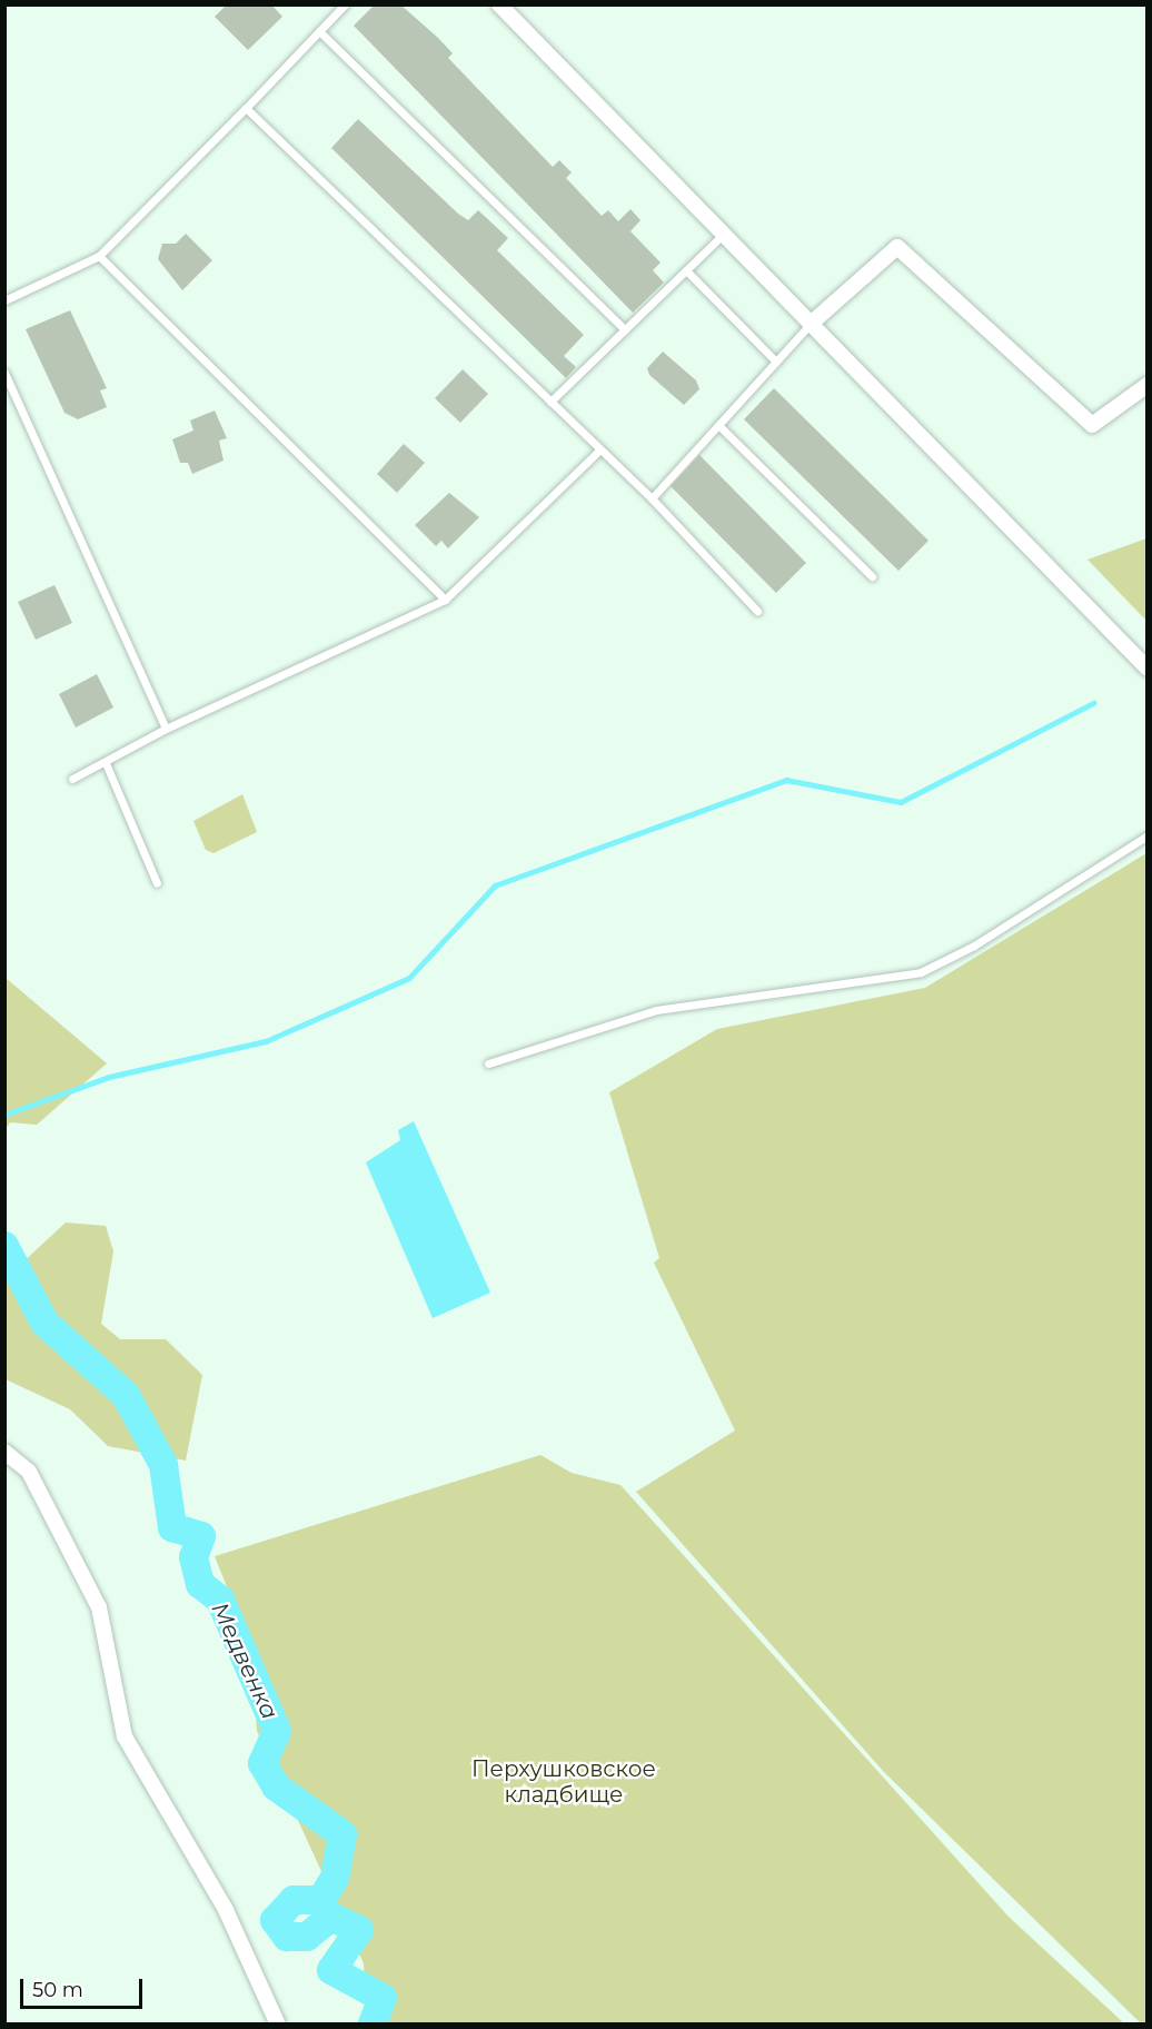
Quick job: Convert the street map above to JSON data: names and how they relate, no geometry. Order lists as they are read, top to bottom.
{
  "water": ["Медвенка"],
  "parks": ["Перхушковское кладбище"],
  "scale_bar": "50 m"
}
